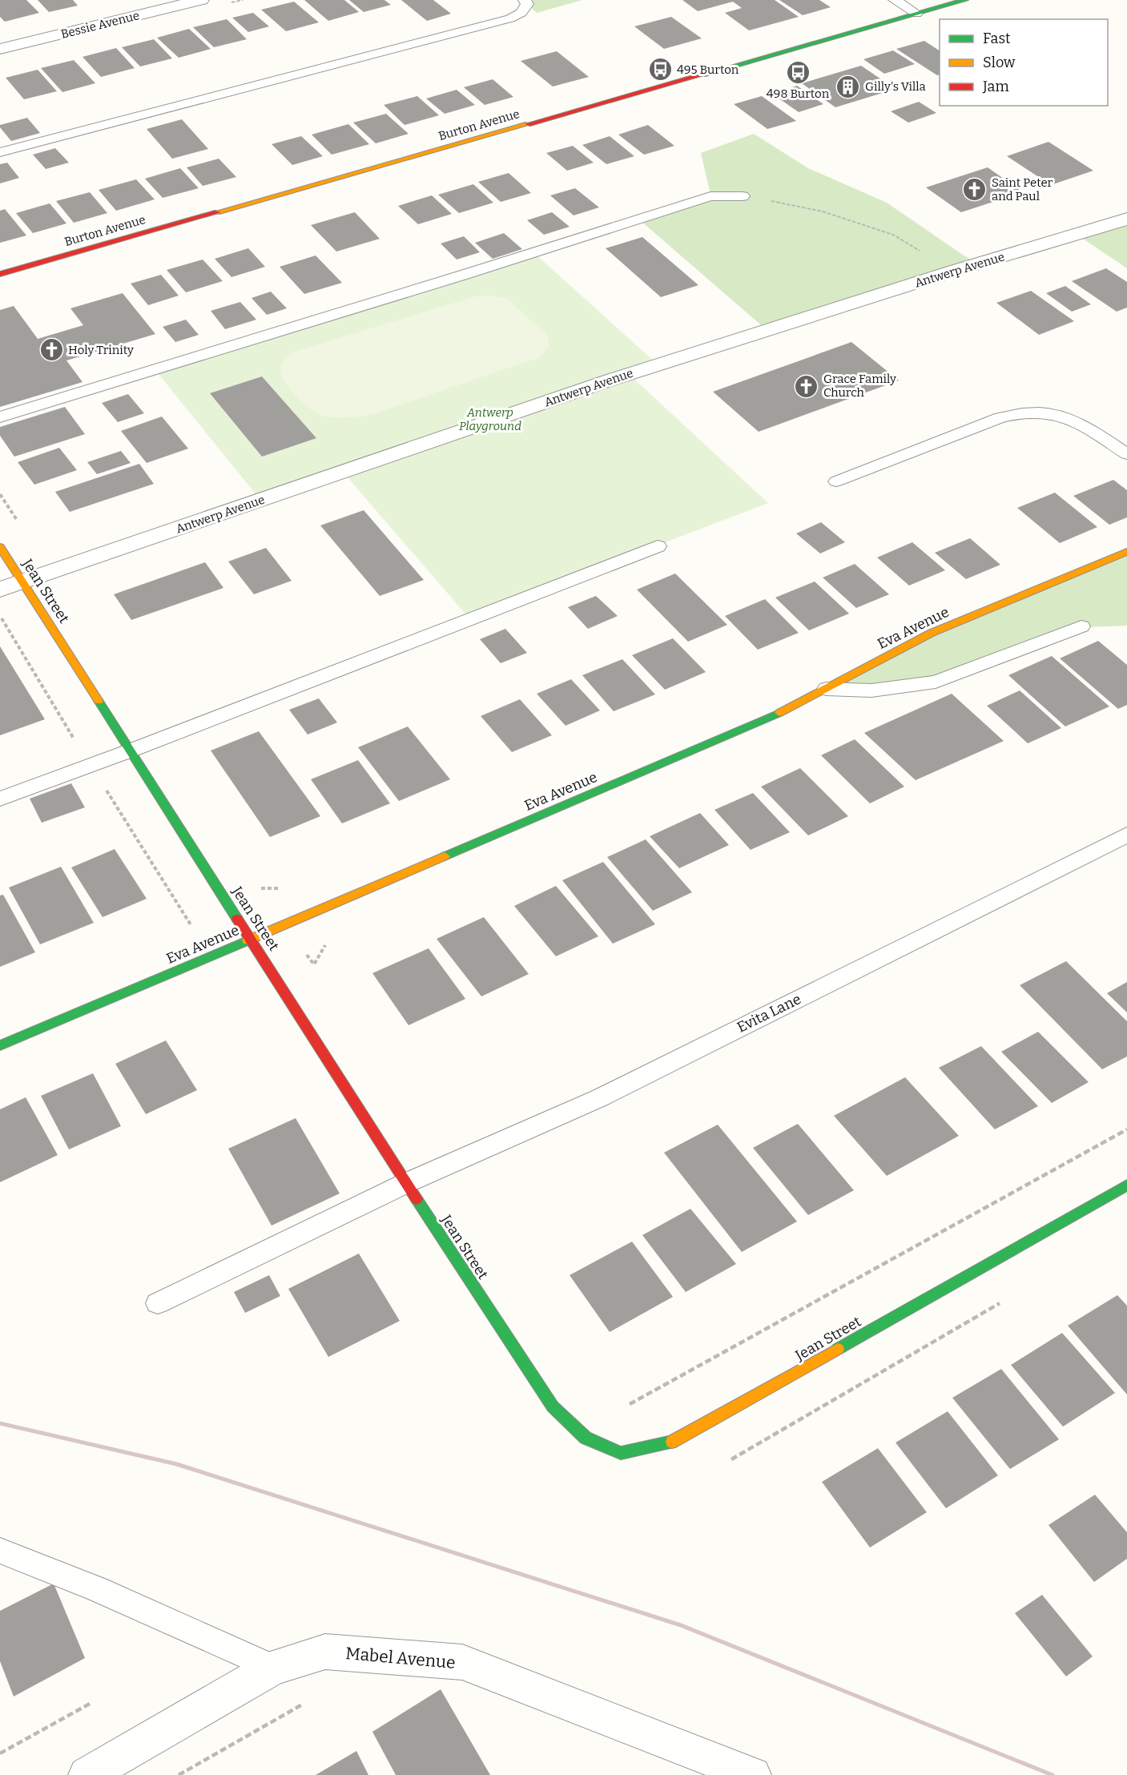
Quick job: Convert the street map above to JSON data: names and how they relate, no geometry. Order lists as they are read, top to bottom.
{
  "streets": {
    "street": [
      "Bessie Avenue",
      "Burton Avenue",
      "Antwerp Avenue",
      "Jean Street",
      "Eva Avenue",
      "Mabel Avenue"
    ],
    "lane": ["Evita Lane"]
  },
  "crossings": [
    ["Antwerp Avenue", "Jean Street"],
    ["Jean Street", "Eva Avenue"],
    ["Jean Street", "Evita Lane"]
  ],
  "parks": ["Antwerp Playground"],
  "places": {
    "bus stop": ["495 Burton", "498 Burton"],
    "building": ["Gilly's Villa"],
    "church": ["Saint Peter and Paul", "Holy Trinity", "Grace Family Church"]
  },
  "legend": ["Fast", "Slow", "Jam"]
}
